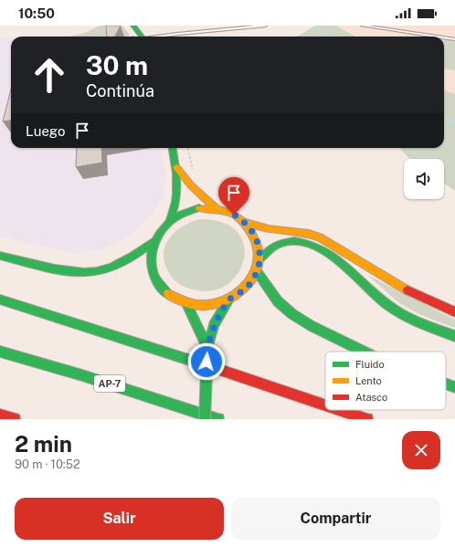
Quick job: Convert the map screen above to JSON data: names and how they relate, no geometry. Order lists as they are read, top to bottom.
{
  "streets": {
    "main road": ["AP-7"]
  },
  "legend": ["Fluido", "Lento", "Atasco"],
  "page": {
    "status": "10:50",
    "turn": ["30 m", "Continúa"],
    "then": "Luego",
    "heading": ["2 min", "90 m · 10:52"],
    "buttons": ["Salir", "Compartir"]
  }
}
